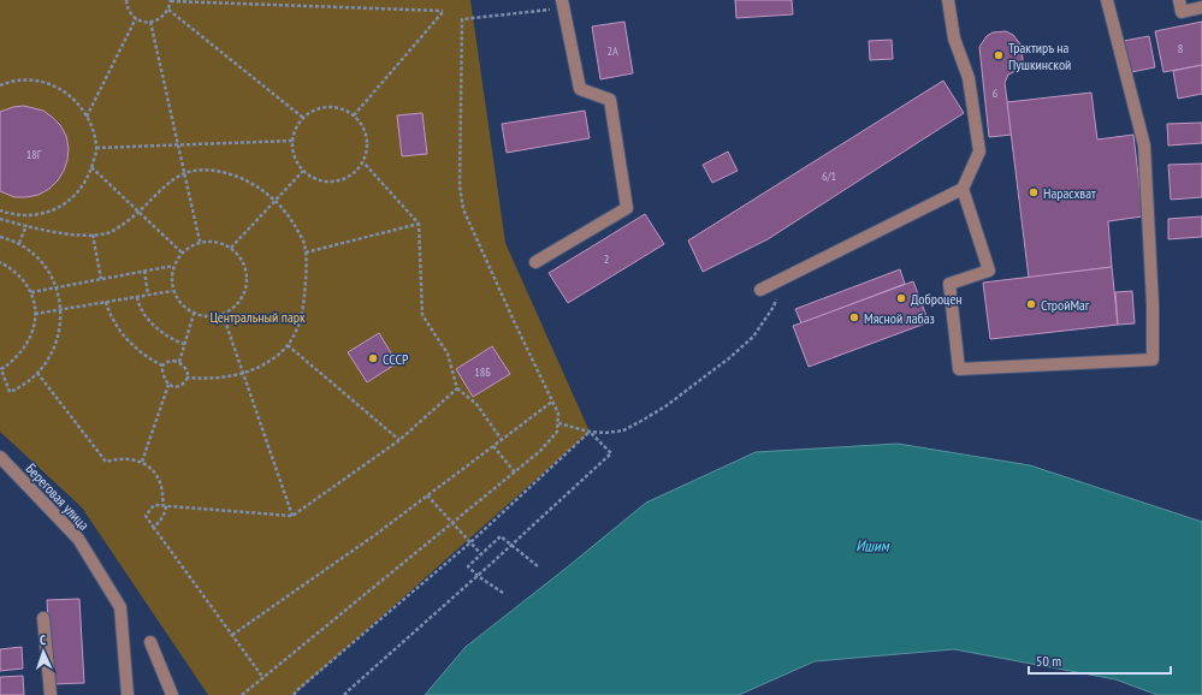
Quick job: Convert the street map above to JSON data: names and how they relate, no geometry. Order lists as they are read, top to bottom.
{
  "streets": {
    "street": ["Береговая улица"]
  },
  "water": ["Ишим"],
  "parks": ["Центральный парк"],
  "places": [
    "Трактиръ на Пушкинской",
    "Нарасхват",
    "Доброцен",
    "СтройМаг",
    "Мясной лабаз",
    "СССР"
  ],
  "house_numbers": [
    "8",
    "2А",
    "6",
    "18Г",
    "6/1",
    "2",
    "18Б"
  ],
  "scale_bar": "50 m",
  "north": "top"
}
